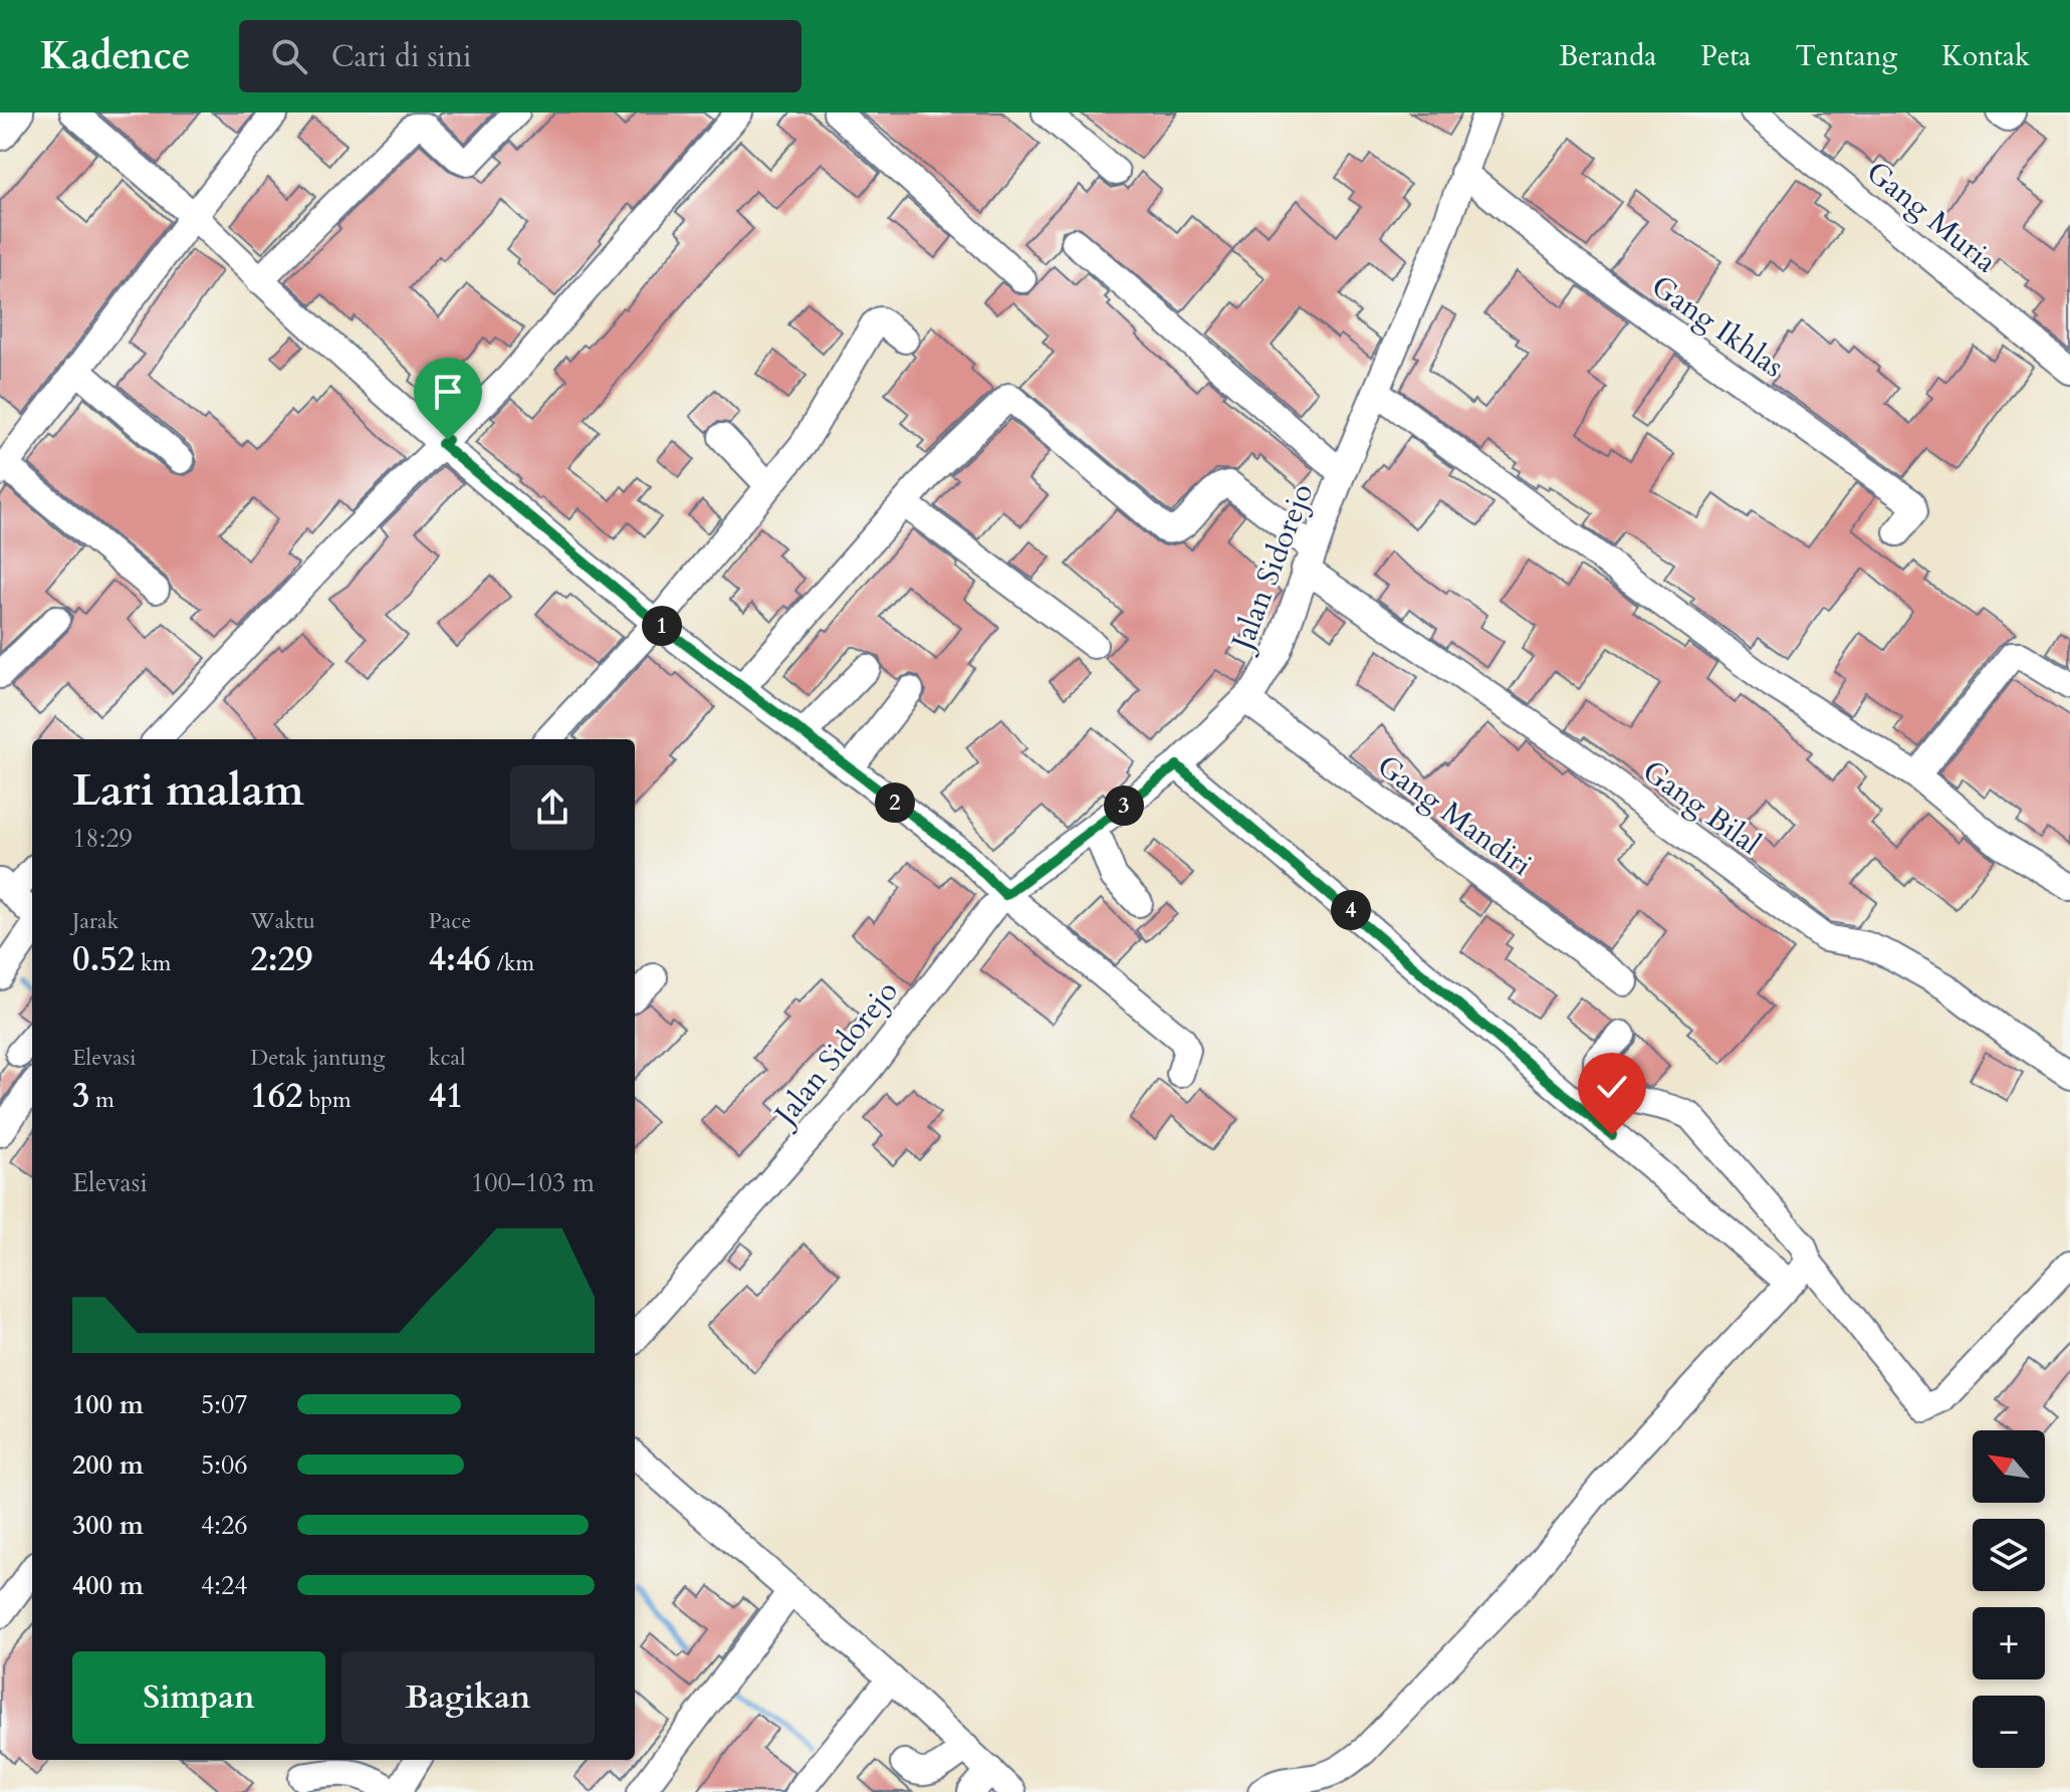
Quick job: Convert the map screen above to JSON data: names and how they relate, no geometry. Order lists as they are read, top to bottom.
{
  "streets": {
    "street": [
      "Gang Muria",
      "Gang Ikhlas",
      "Jalan Sidorejo",
      "Gang Bilal",
      "Gang Mandiri"
    ]
  },
  "crossings": [
    ["Gang Ikhlas", "Jalan Sidorejo"],
    ["Jalan Sidorejo", "Gang Bilal"],
    ["Jalan Sidorejo", "Gang Mandiri"]
  ],
  "north": "top left",
  "page": {
    "header": "Kadence",
    "search": "Cari di sini",
    "nav": [
      "Beranda",
      "Peta",
      "Tentang",
      "Kontak"
    ],
    "pins": [
      "1",
      "2",
      "3",
      "4"
    ],
    "heading": ["Lari malam", "18:29"],
    "stats": [
      ["Jarak", "0.52 km"],
      ["Waktu", "2:29"],
      ["Pace", "4:46 /km"],
      ["Elevasi", "3 m"],
      ["Detak jantung", "162 bpm"],
      ["kcal", "41"]
    ],
    "chart": ["Elevasi", "100–103 m"],
    "list": [
      {
        "name": "100 m",
        "note": "5:07"
      },
      {
        "name": "200 m",
        "note": "5:06"
      },
      {
        "name": "300 m",
        "note": "4:26"
      },
      {
        "name": "400 m",
        "note": "4:24"
      }
    ],
    "map_buttons": ["+", "−"],
    "buttons": ["Simpan", "Bagikan"]
  }
}
